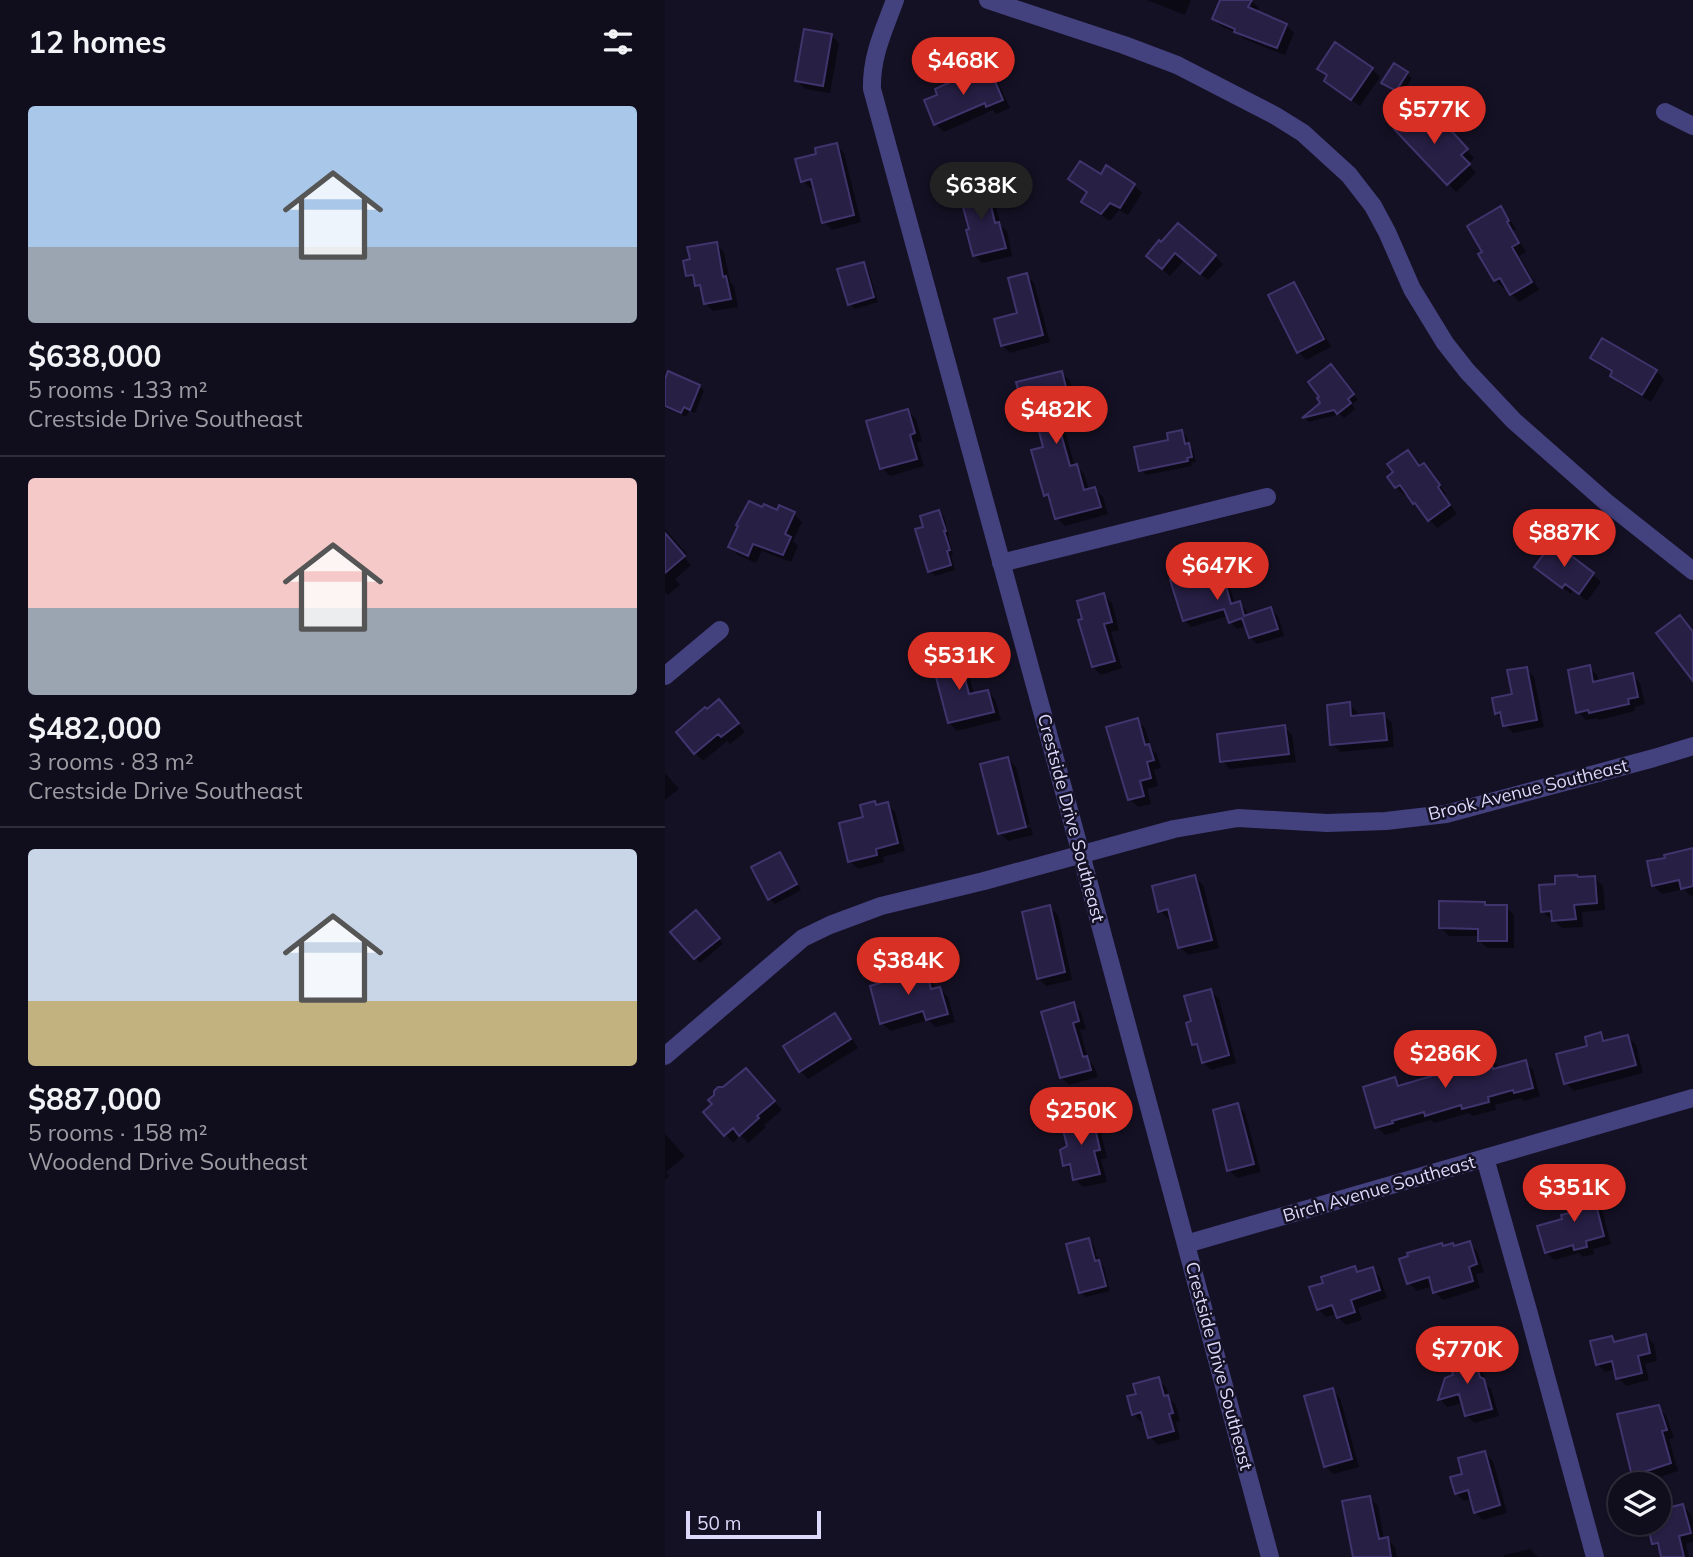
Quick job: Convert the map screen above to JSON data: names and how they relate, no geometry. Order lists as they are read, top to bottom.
{
  "streets": {
    "street": ["Brook Avenue Southeast", "Crestside Drive Southeast", "Birch Avenue Southeast"]
  },
  "crossings": [
    ["Brook Avenue Southeast", "Crestside Drive Southeast"],
    ["Crestside Drive Southeast", "Birch Avenue Southeast"]
  ],
  "scale_bar": "50 m",
  "page": {
    "heading": "12 homes",
    "price": [
      "$468K",
      "$577K",
      "$638K",
      "$482K",
      "$887K",
      "$647K",
      "$531K",
      "$384K",
      "$286K",
      "$250K",
      "$351K",
      "$770K"
    ],
    "list": [
      {
        "name": "$638,000",
        "note": "5 rooms · 133 m² · Crestside Drive Southeast"
      },
      {
        "name": "$482,000",
        "note": "3 rooms · 83 m² · Crestside Drive Southeast"
      },
      {
        "name": "$887,000",
        "note": "5 rooms · 158 m² · Woodend Drive Southeast"
      }
    ],
    "scale": "50 m"
  }
}
